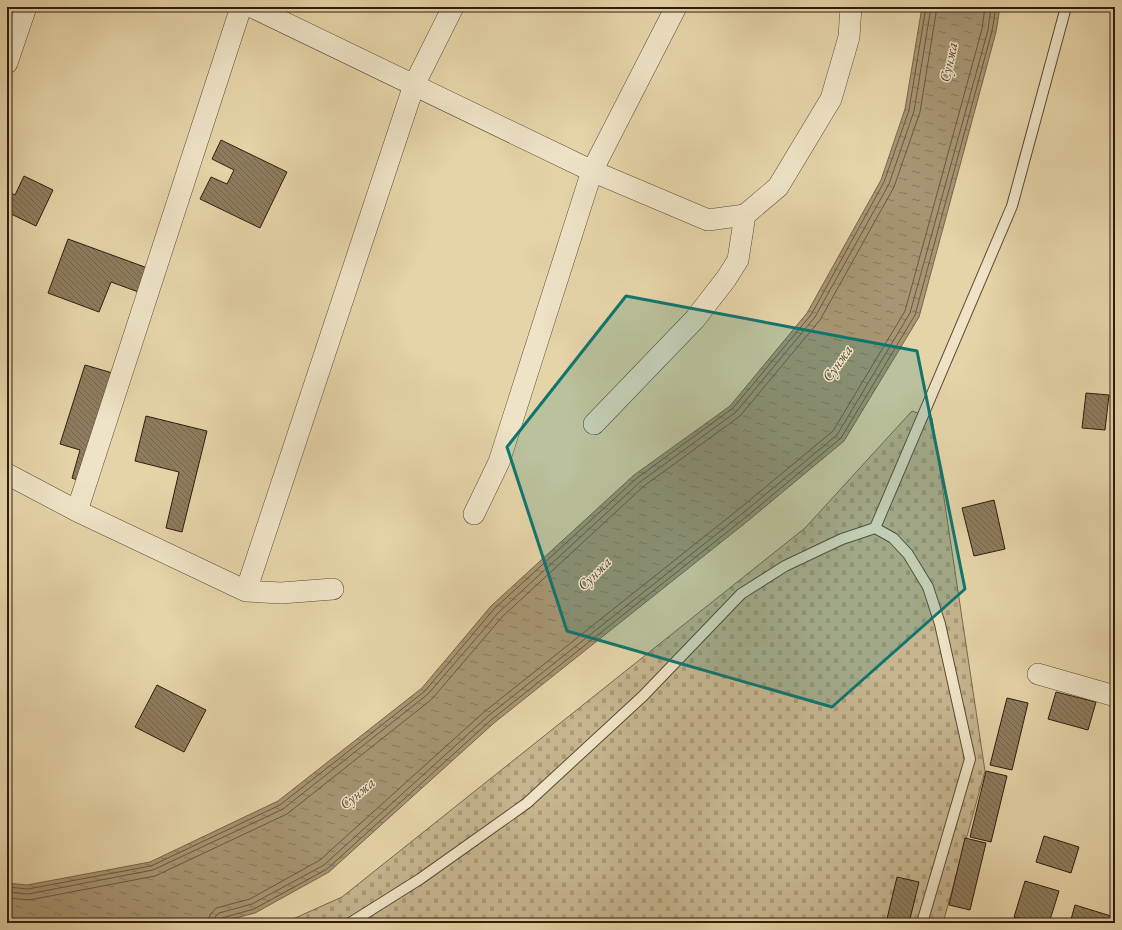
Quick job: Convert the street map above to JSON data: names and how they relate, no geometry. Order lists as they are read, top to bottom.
{
  "water": ["Сунжа"]
}
